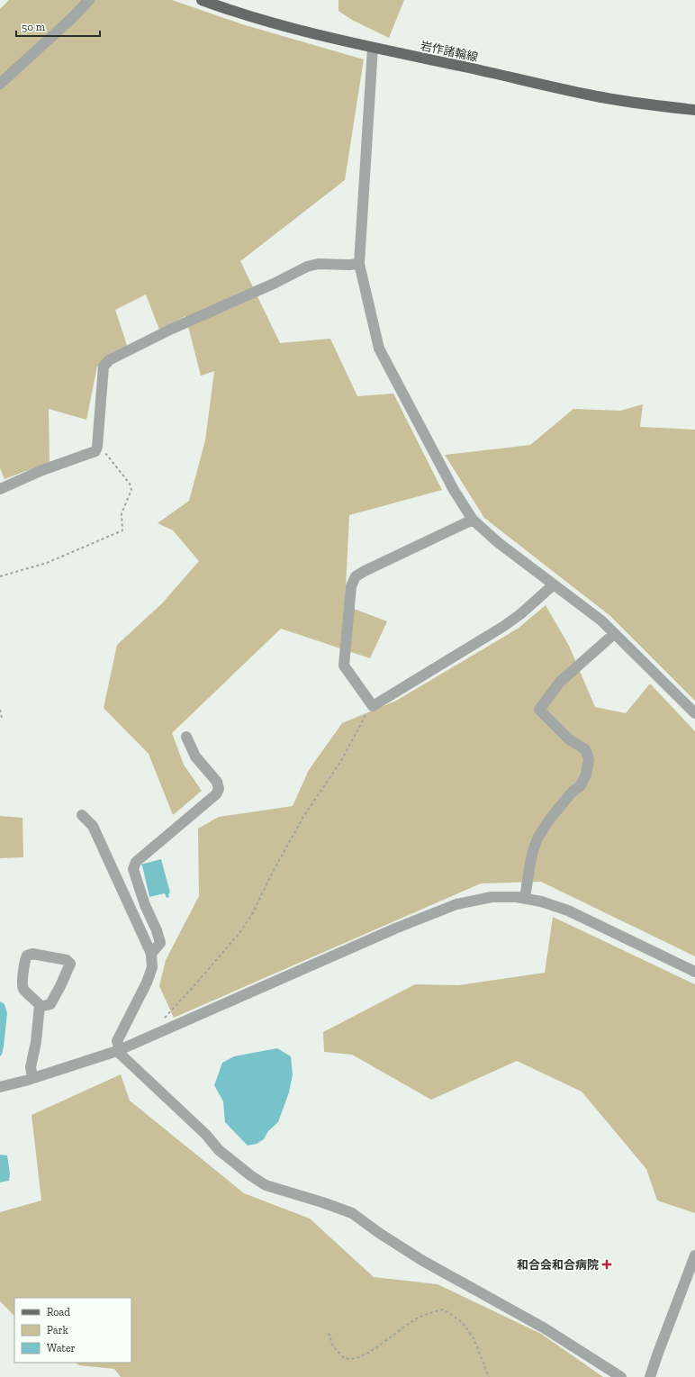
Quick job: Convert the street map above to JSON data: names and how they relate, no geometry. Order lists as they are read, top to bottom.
{
  "streets": {
    "main road": ["岩作諸輪線"]
  },
  "places": {
    "health": ["和合会和合病院"]
  },
  "legend": ["Road", "Park", "Water"],
  "scale_bar": "50 m"
}
